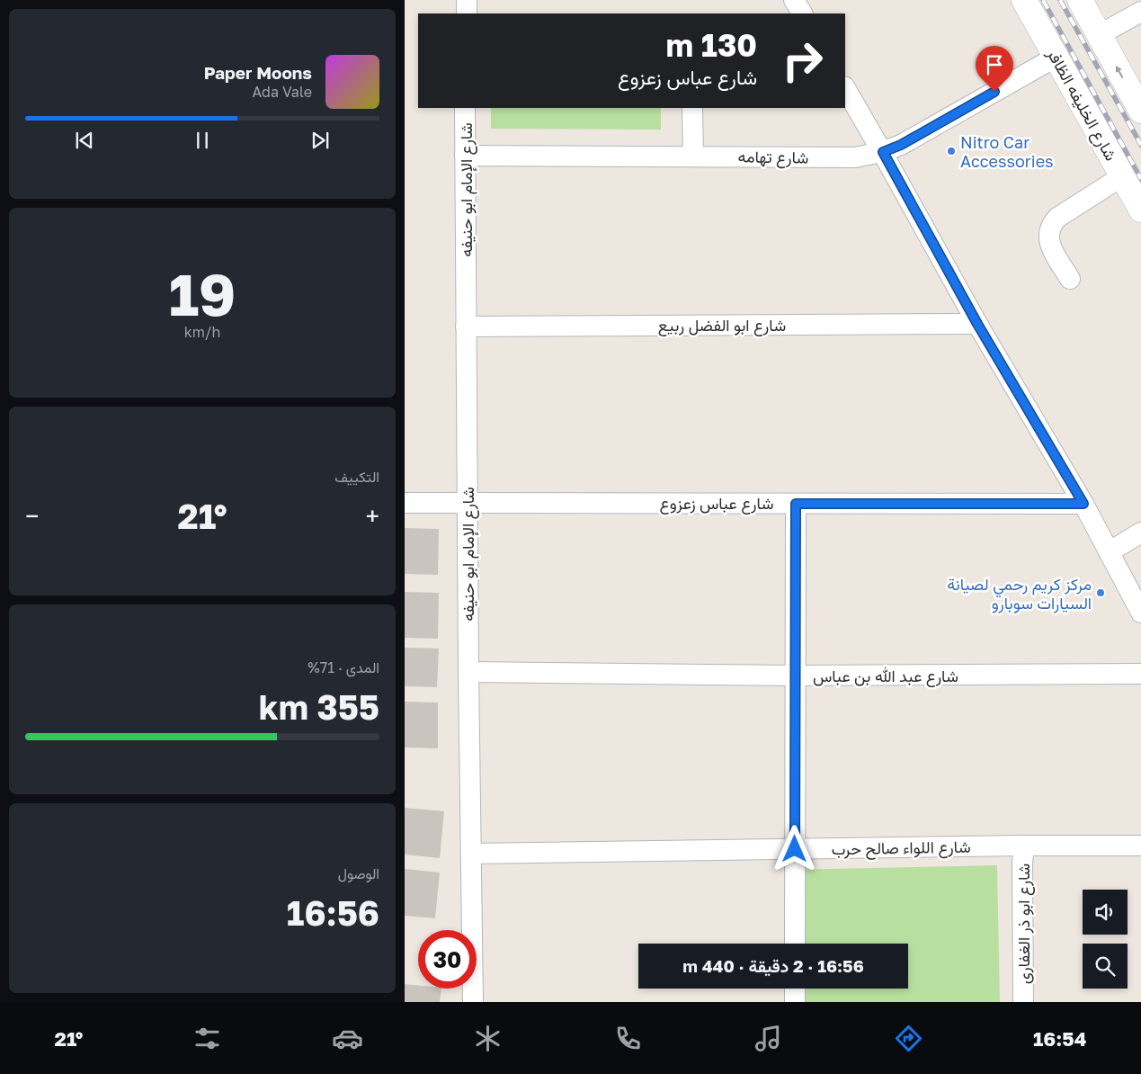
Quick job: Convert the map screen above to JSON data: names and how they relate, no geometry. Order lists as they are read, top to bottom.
{
  "streets": {
    "street": [
      "شارع الخليفه الظافر",
      "شارع تهامه",
      "شارع الإمام ابو حنيفه",
      "شارع ابو الفضل ربيع",
      "شارع عباس زعزوع",
      "شارع عبد الله بن عباس",
      "شارع اللواء صالح حرب",
      "شارع ابو ذر الغفارى"
    ]
  },
  "crossings": [
    ["شارع الخليفه الظافر", "شارع تهامه"],
    ["شارع تهامه", "شارع الإمام ابو حنيفه"],
    ["شارع الإمام ابو حنيفه", "شارع ابو الفضل ربيع"],
    ["شارع الإمام ابو حنيفه", "شارع عباس زعزوع"],
    ["شارع الإمام ابو حنيفه", "شارع عبد الله بن عباس"],
    ["شارع الإمام ابو حنيفه", "شارع اللواء صالح حرب"],
    ["شارع اللواء صالح حرب", "شارع ابو ذر الغفارى"]
  ],
  "places": ["Nitro Car Accessories", "مركز كريم رحمي لصيانة السيارات سوبارو"],
  "page": {
    "turn": ["130 m", "شارع عباس زعزوع"],
    "song": ["Paper Moons", "Ada Vale"],
    "tile": [
      ["19", "km/h"],
      "التكييف",
      ["المدى · 71%", "355 km"],
      ["الوصول", "16:56"]
    ],
    "heat": ["−", "21°", "+"],
    "limit": "30",
    "trip": "16:56 · 2 دقيقة · 440 m",
    "tabs": ["16:54", "21°"]
  }
}
